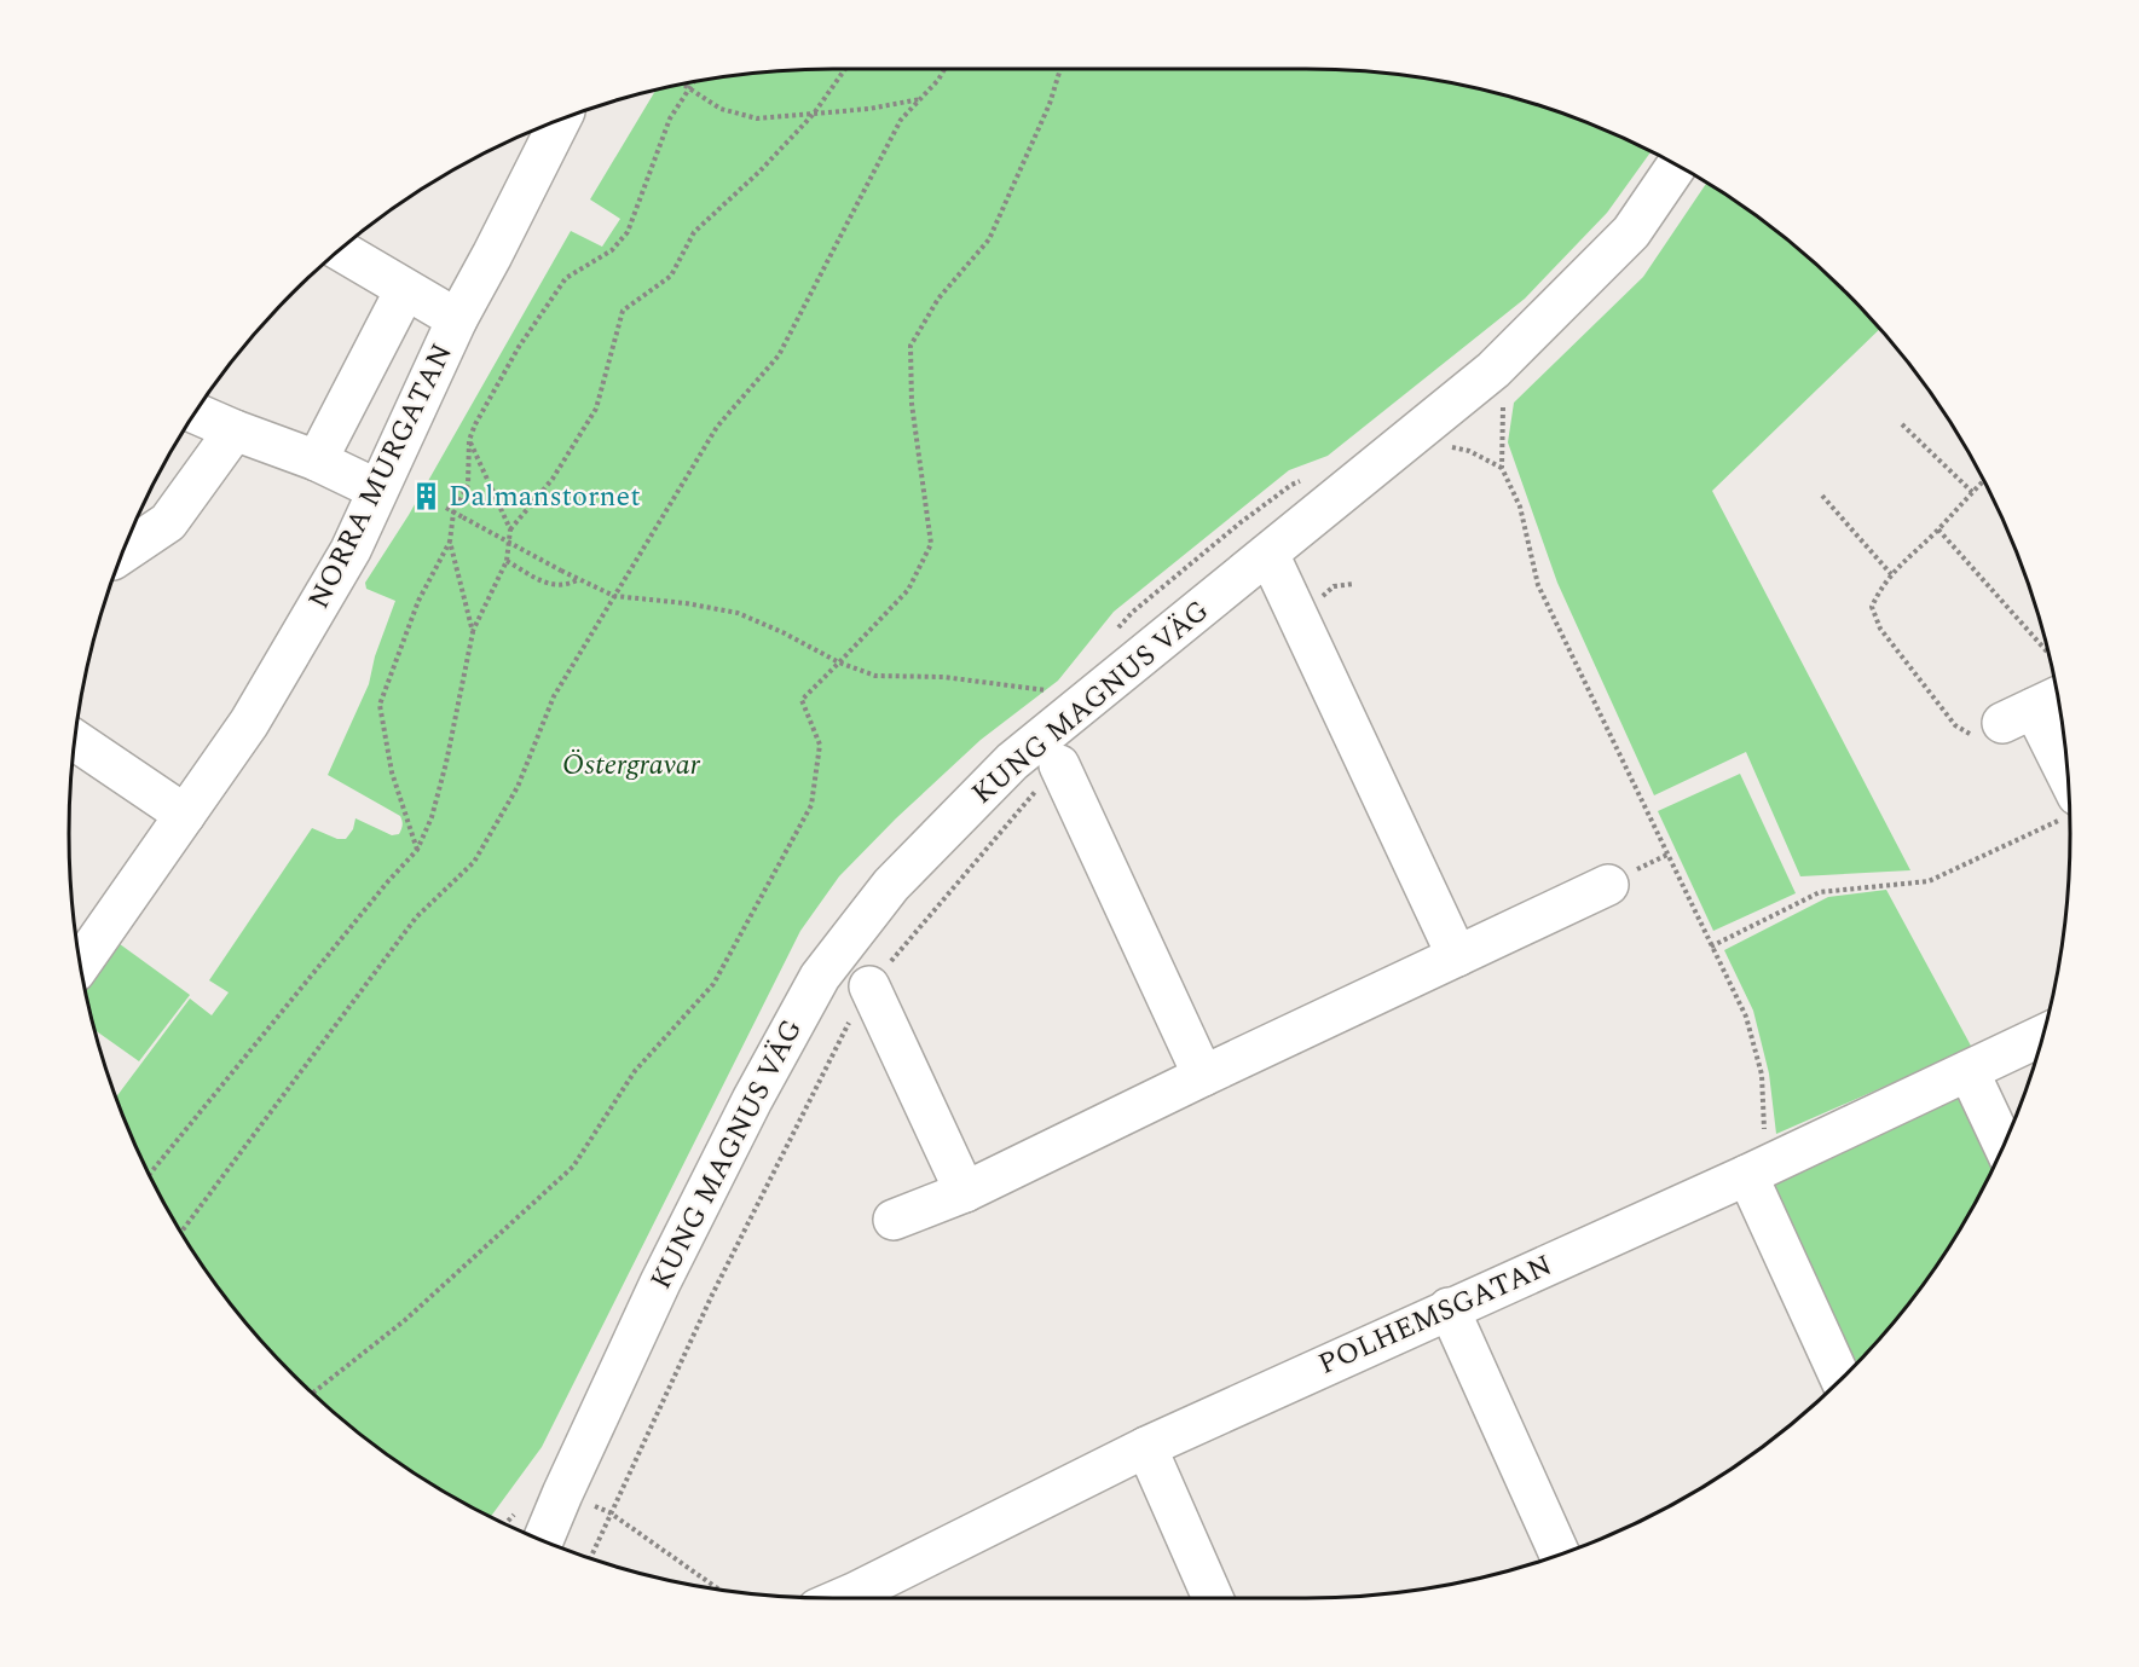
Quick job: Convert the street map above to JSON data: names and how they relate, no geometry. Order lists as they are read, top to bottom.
{
  "streets": {
    "street": ["NORRA MURGATAN", "KUNG MAGNUS VÄG", "POLHEMSGATAN"]
  },
  "parks": ["Östergravar"],
  "places": {
    "building": ["Dalmanstornet"]
  }
}
